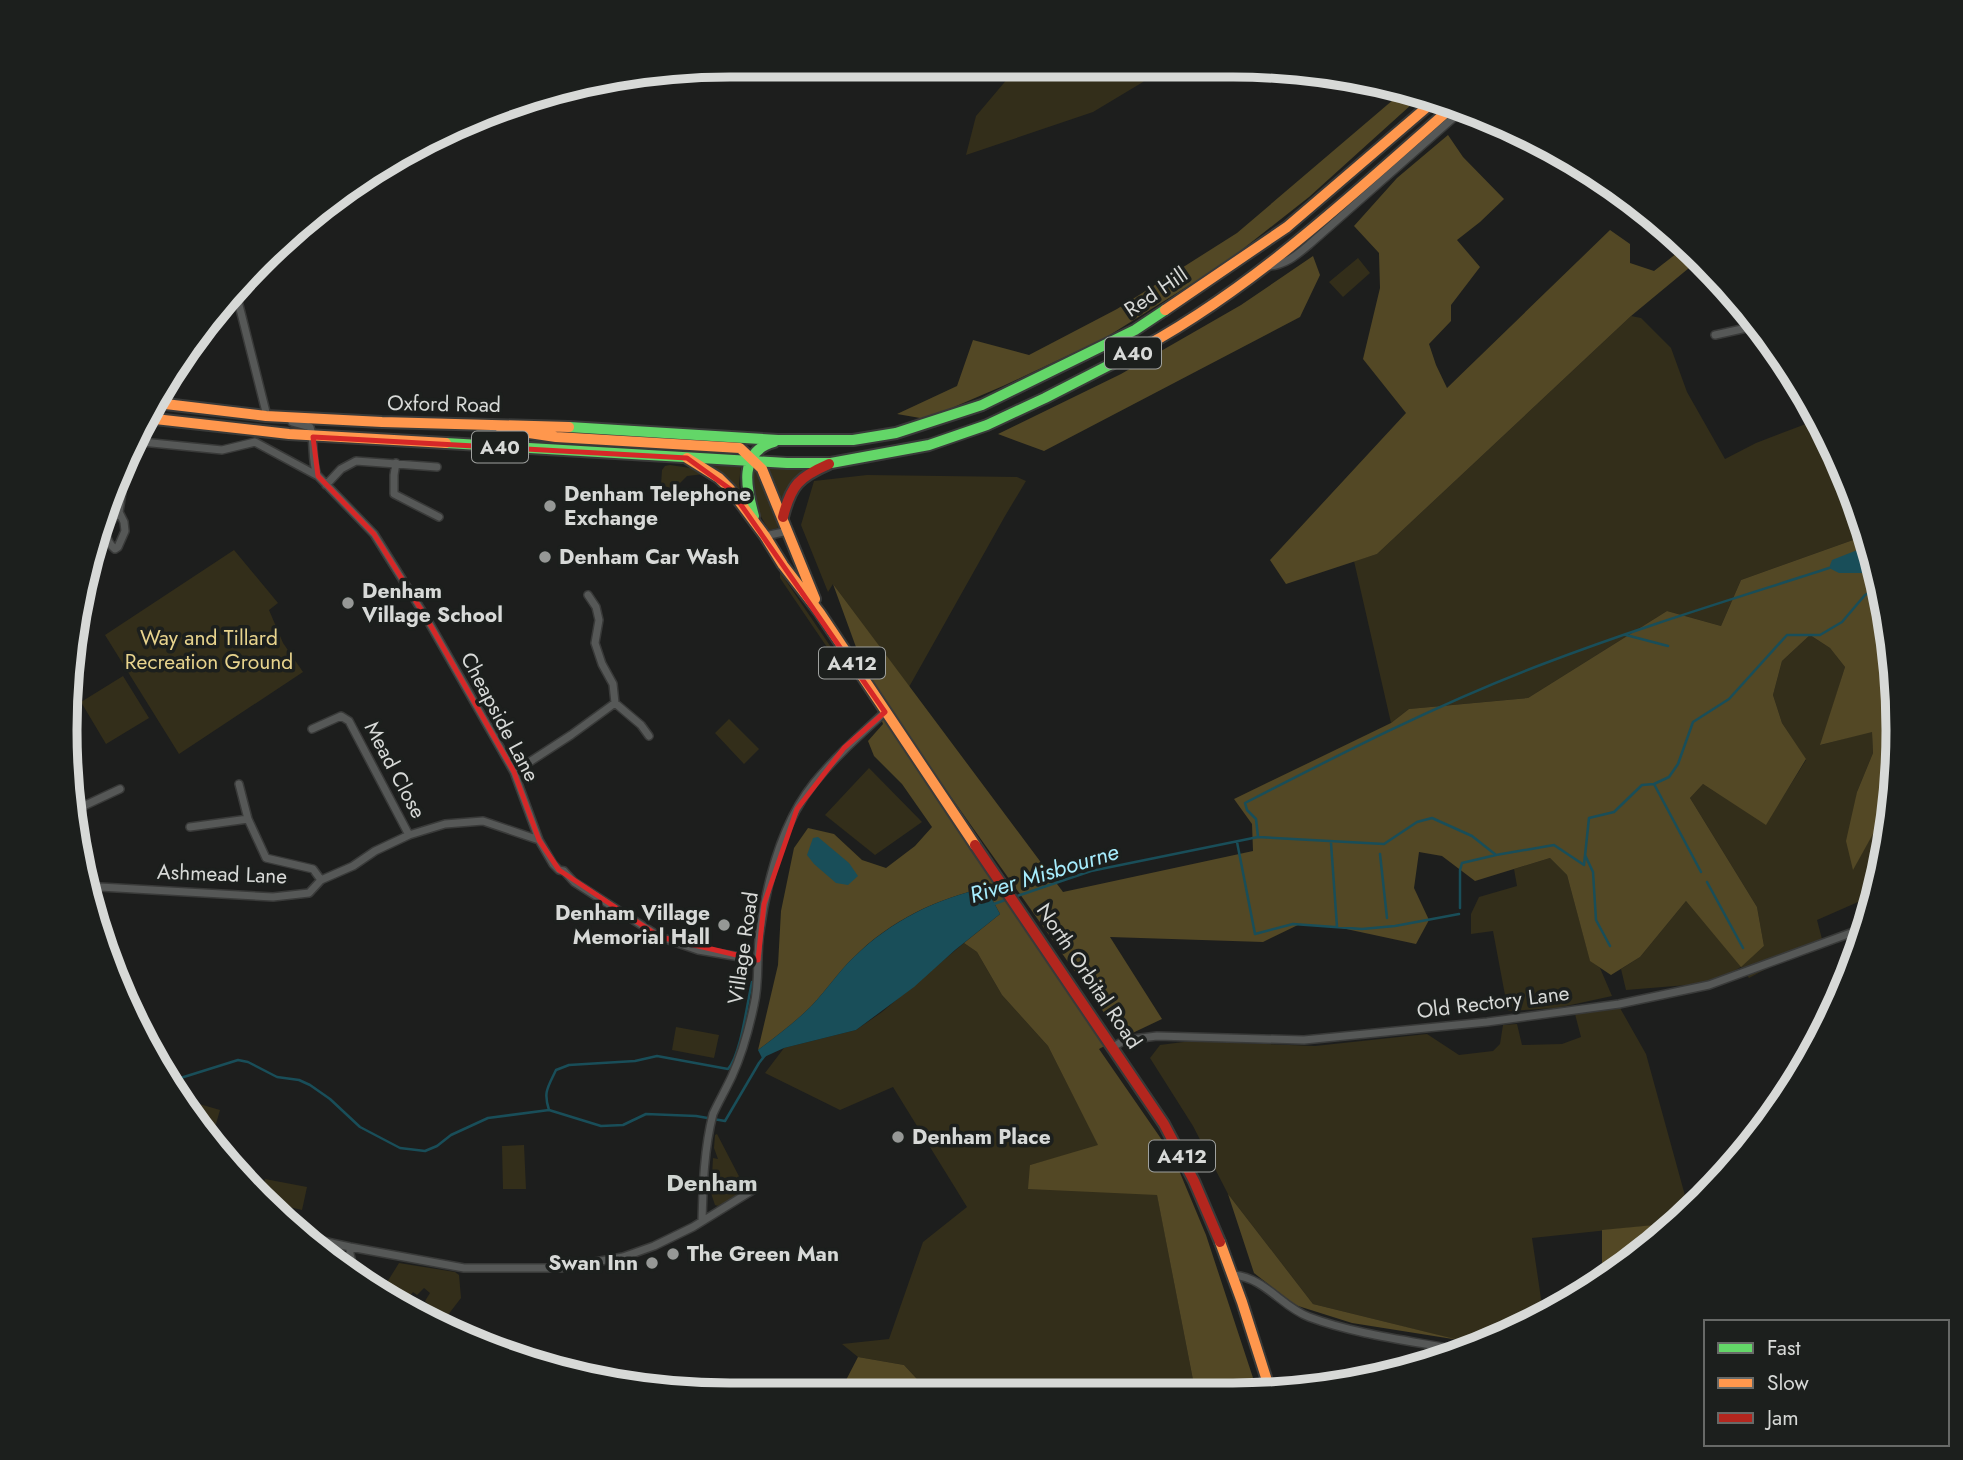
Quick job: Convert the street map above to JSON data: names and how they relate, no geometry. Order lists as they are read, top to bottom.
{
  "streets": {
    "main road": [
      "Red Hill",
      "A40",
      "Oxford Road",
      "A412",
      "North Orbital Road"
    ],
    "street": [
      "Cheapside Lane",
      "Mead Close",
      "Ashmead Lane",
      "Village Road",
      "Old Rectory Lane"
    ]
  },
  "crossings": [
    ["Red Hill", "A40"],
    ["Red Hill", "Oxford Road"],
    ["Red Hill", "North Orbital Road"],
    ["A40", "Oxford Road"],
    ["A40", "North Orbital Road"],
    ["Oxford Road", "North Orbital Road"],
    ["Cheapside Lane", "Ashmead Lane"],
    ["Cheapside Lane", "Village Road"],
    ["Mead Close", "Ashmead Lane"],
    ["Village Road", "North Orbital Road"],
    ["North Orbital Road", "Old Rectory Lane"]
  ],
  "districts": ["Denham"],
  "water": ["River Misbourne"],
  "parks": ["Way and Tillard Recreation Ground"],
  "places": [
    "Denham Telephone Exchange",
    "Denham Car Wash",
    "Denham Village School",
    "Denham Village Memorial Hall",
    "Denham Place",
    "The Green Man",
    "Swan Inn"
  ],
  "legend": ["Fast", "Slow", "Jam"]
}
